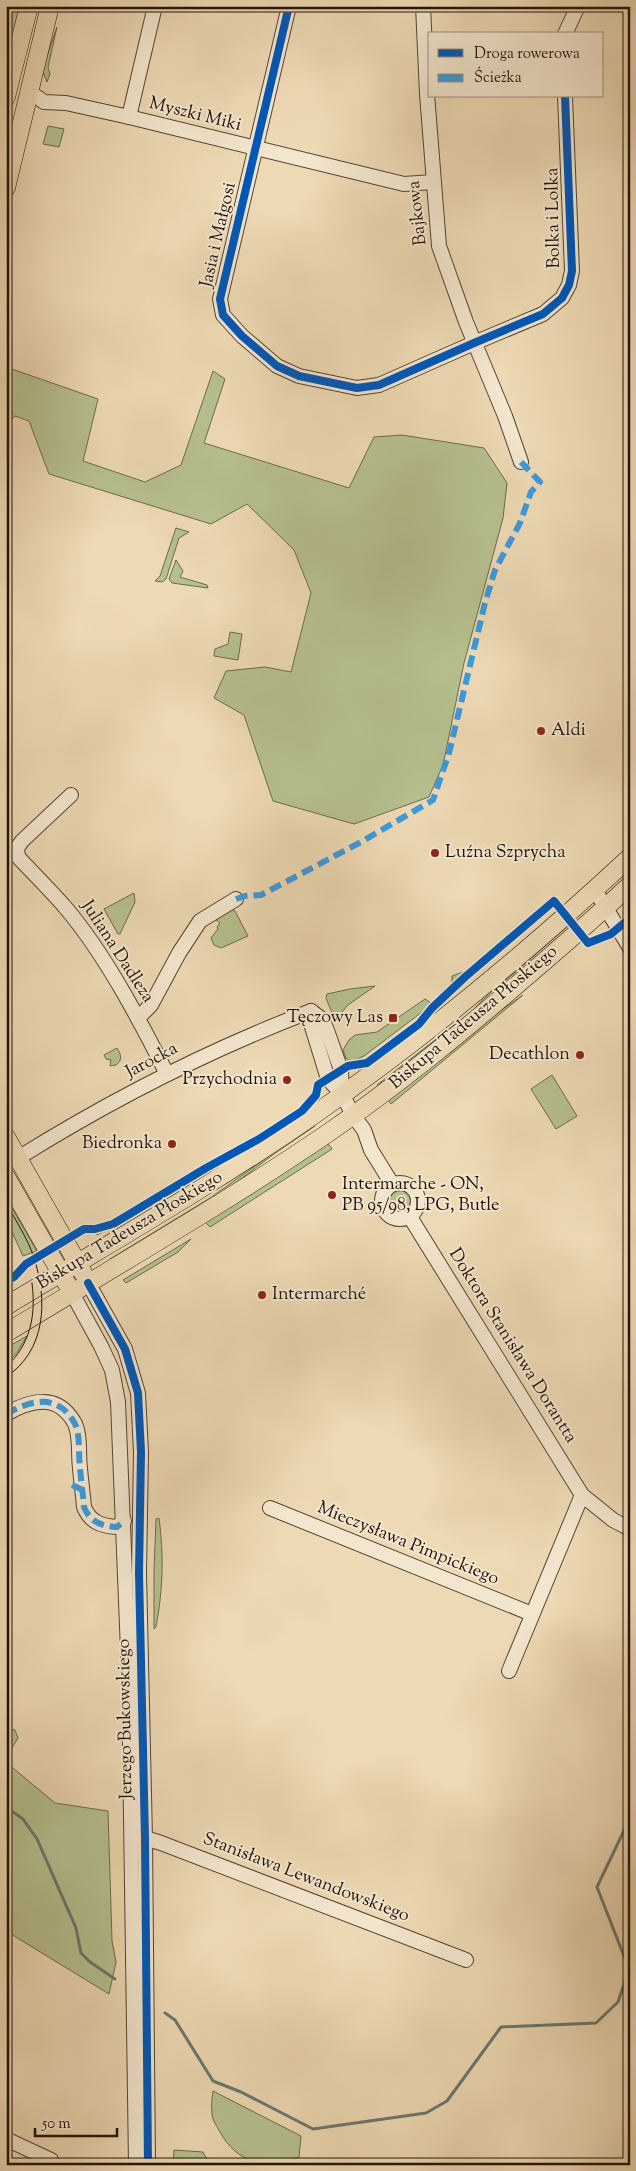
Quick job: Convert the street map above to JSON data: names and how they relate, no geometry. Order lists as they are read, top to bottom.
{
  "streets": {
    "main road": ["Biskupa Tadeusza Płoskiego"],
    "street": [
      "Myszki Miki",
      "Bajkowa",
      "Bolka i Lolka",
      "Jasia i Małgosi",
      "Juliana Dadleza",
      "Jarocka",
      "Doktora Stanisława Dorantta",
      "Mieczysława Pimpickiego",
      "Jerzego Bukowskiego",
      "Stanisława Lewandowskiego"
    ]
  },
  "crossings": [
    ["Myszki Miki", "Bajkowa"],
    ["Myszki Miki", "Jasia i Małgosi"],
    ["Bajkowa", "Bolka i Lolka"],
    ["Bajkowa", "Jasia i Małgosi"],
    ["Bolka i Lolka", "Jasia i Małgosi"],
    ["Juliana Dadleza", "Jarocka"],
    ["Biskupa Tadeusza Płoskiego", "Jarocka"],
    ["Biskupa Tadeusza Płoskiego", "Jerzego Bukowskiego"],
    ["Jerzego Bukowskiego", "Stanisława Lewandowskiego"]
  ],
  "places": {
    "other": [
      "Aldi",
      "Luźna Szprycha",
      "Decathlon",
      "Przychodnia",
      "Biedronka",
      "Intermarche - ON, PB 95/98, LPG, Butle",
      "Intermarché"
    ],
    "transit": ["Tęczowy Las"]
  },
  "legend": ["Droga rowerowa", "Ścieżka"],
  "scale_bar": "50 m"
}
